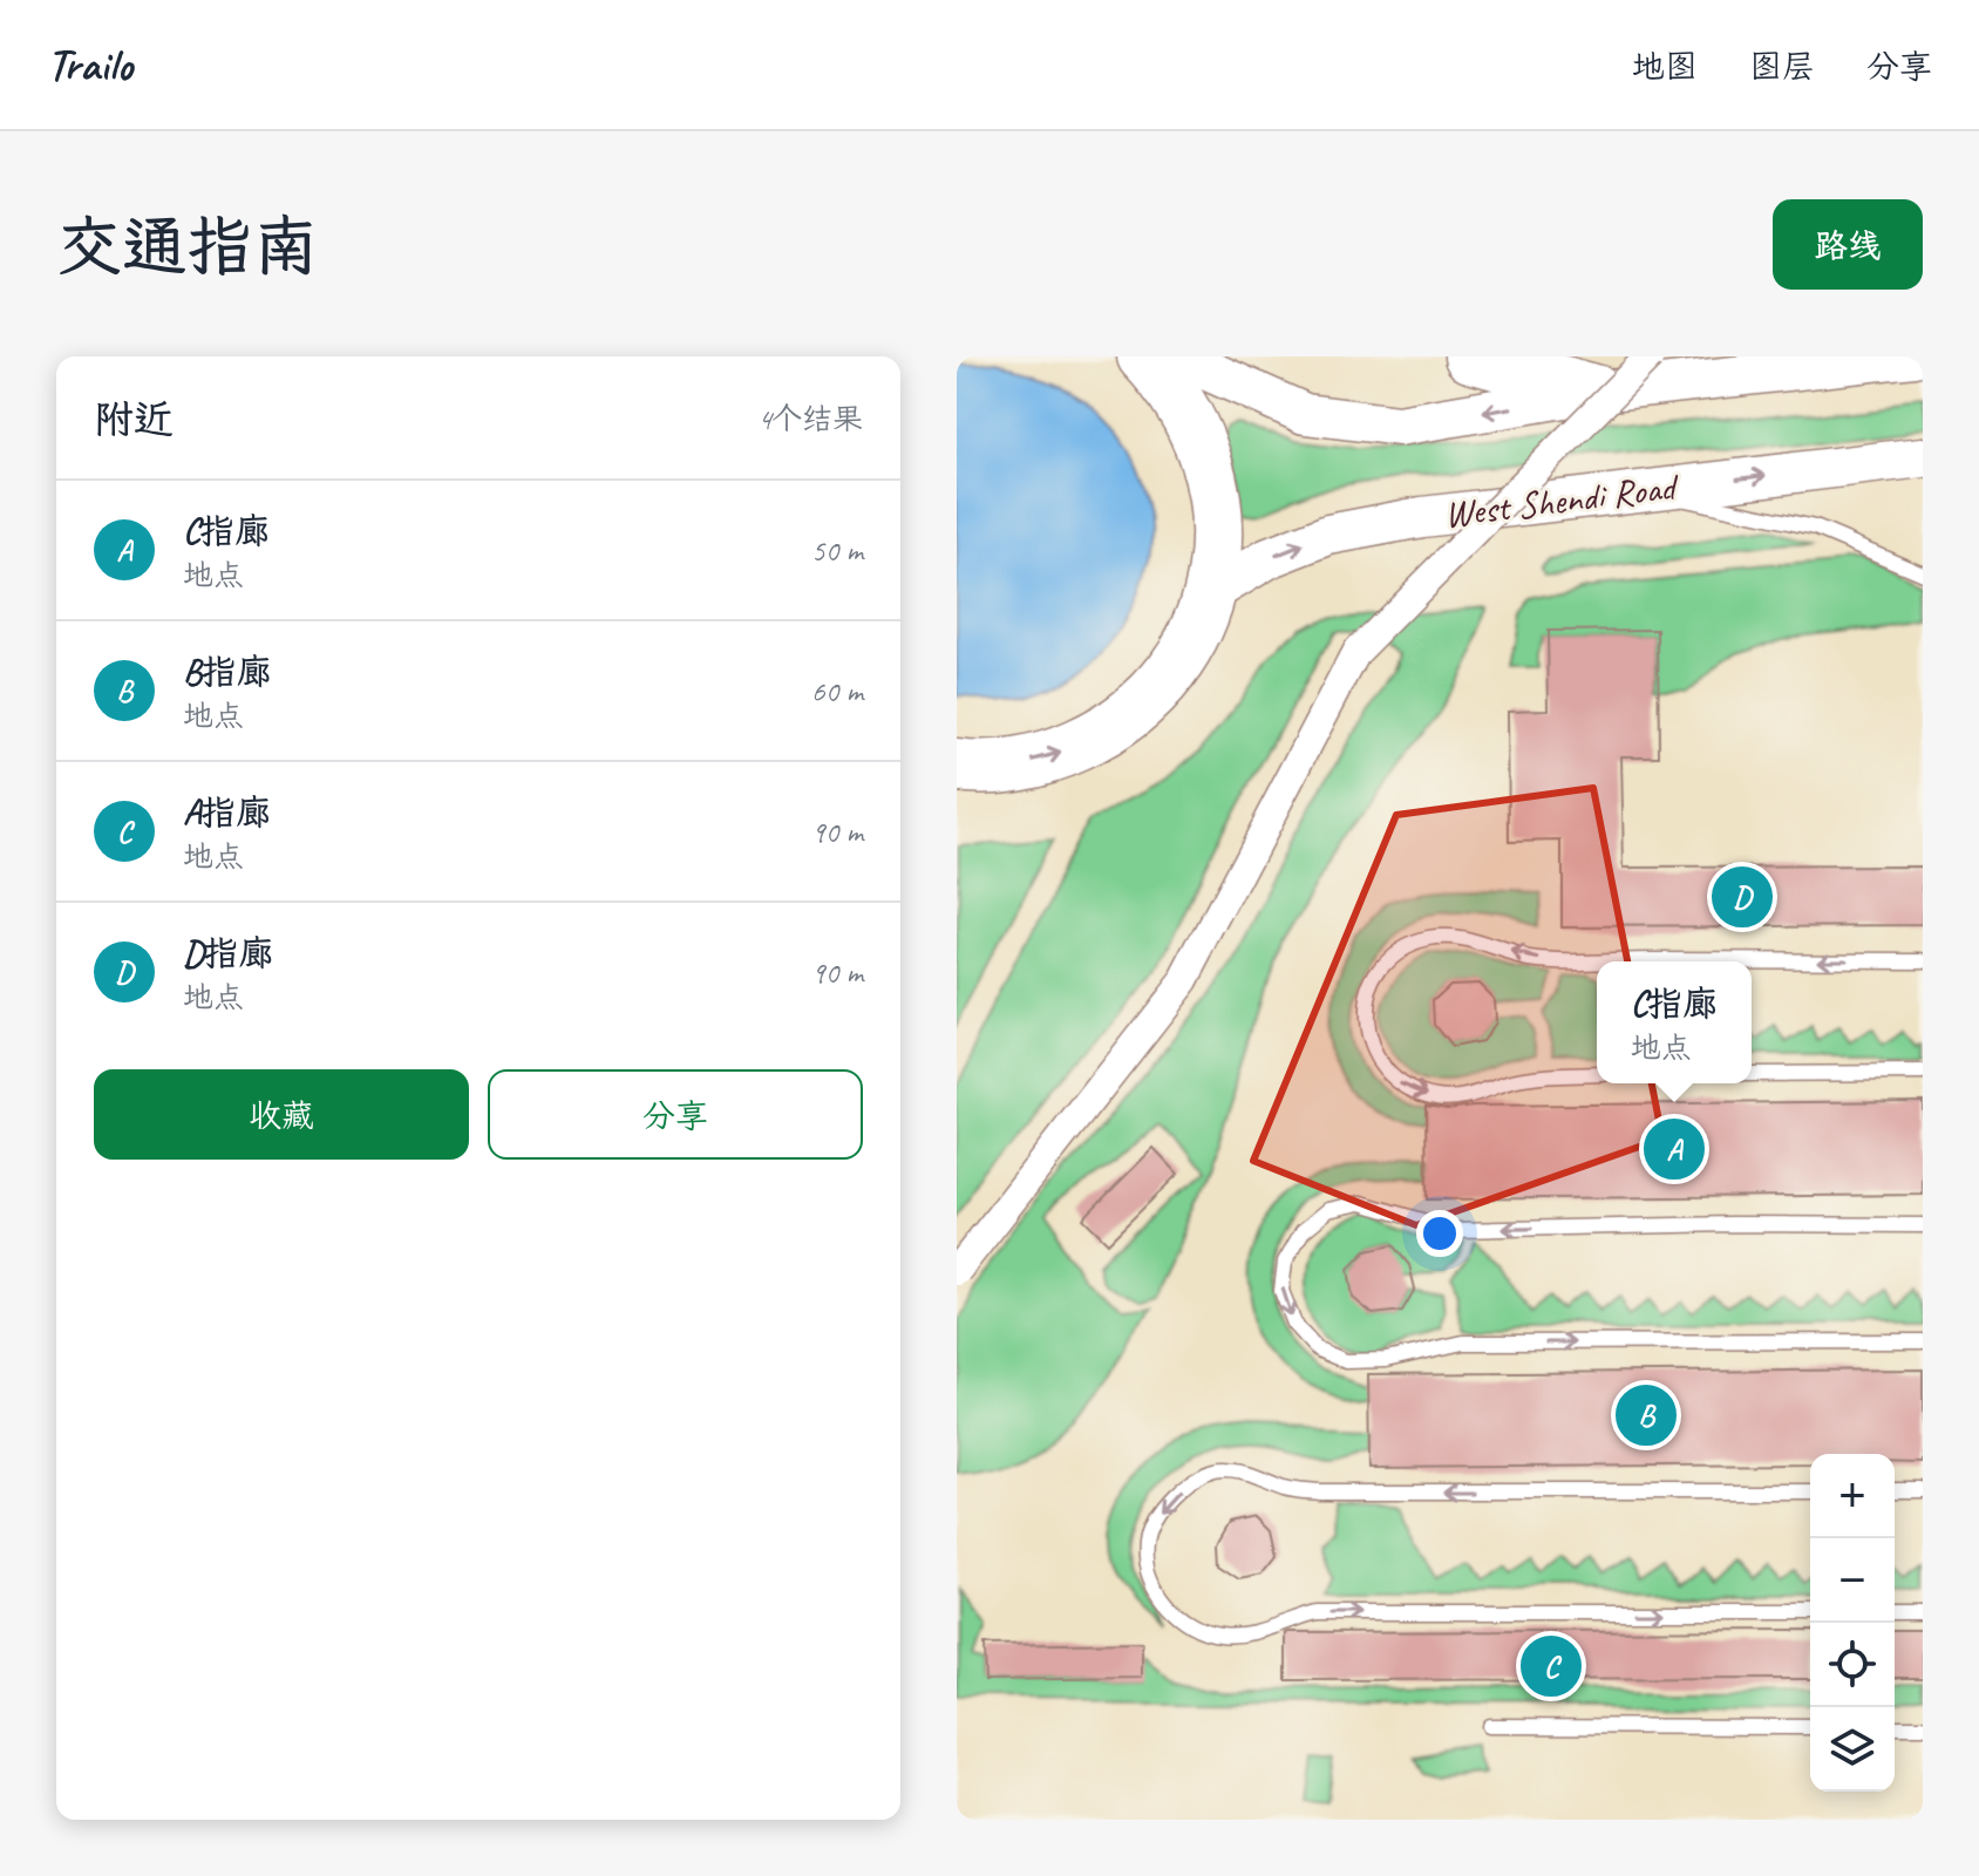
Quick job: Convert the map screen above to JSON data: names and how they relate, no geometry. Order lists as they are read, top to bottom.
{
  "streets": {
    "street": ["West Shendi Road"]
  },
  "page": {
    "header": "Trailo",
    "nav": ["地图", "图层", "分享"],
    "buttons": [
      "路线",
      ["收藏", "分享"]
    ],
    "title": "交通指南",
    "heading": ["附近", "4个结果"],
    "list": [
      {
        "mark": "A",
        "name": "C指廊",
        "note": "地点",
        "value": "50 m"
      },
      {
        "mark": "B",
        "name": "B指廊",
        "note": "地点",
        "value": "60 m"
      },
      {
        "mark": "C",
        "name": "A指廊",
        "note": "地点",
        "value": "90 m"
      },
      {
        "mark": "D",
        "name": "D指廊",
        "note": "地点",
        "value": "90 m"
      }
    ],
    "pins": [
      "D",
      "A",
      "B",
      "C"
    ],
    "popup": ["C指廊", "地点"],
    "map_buttons": ["+", "−"]
  }
}
